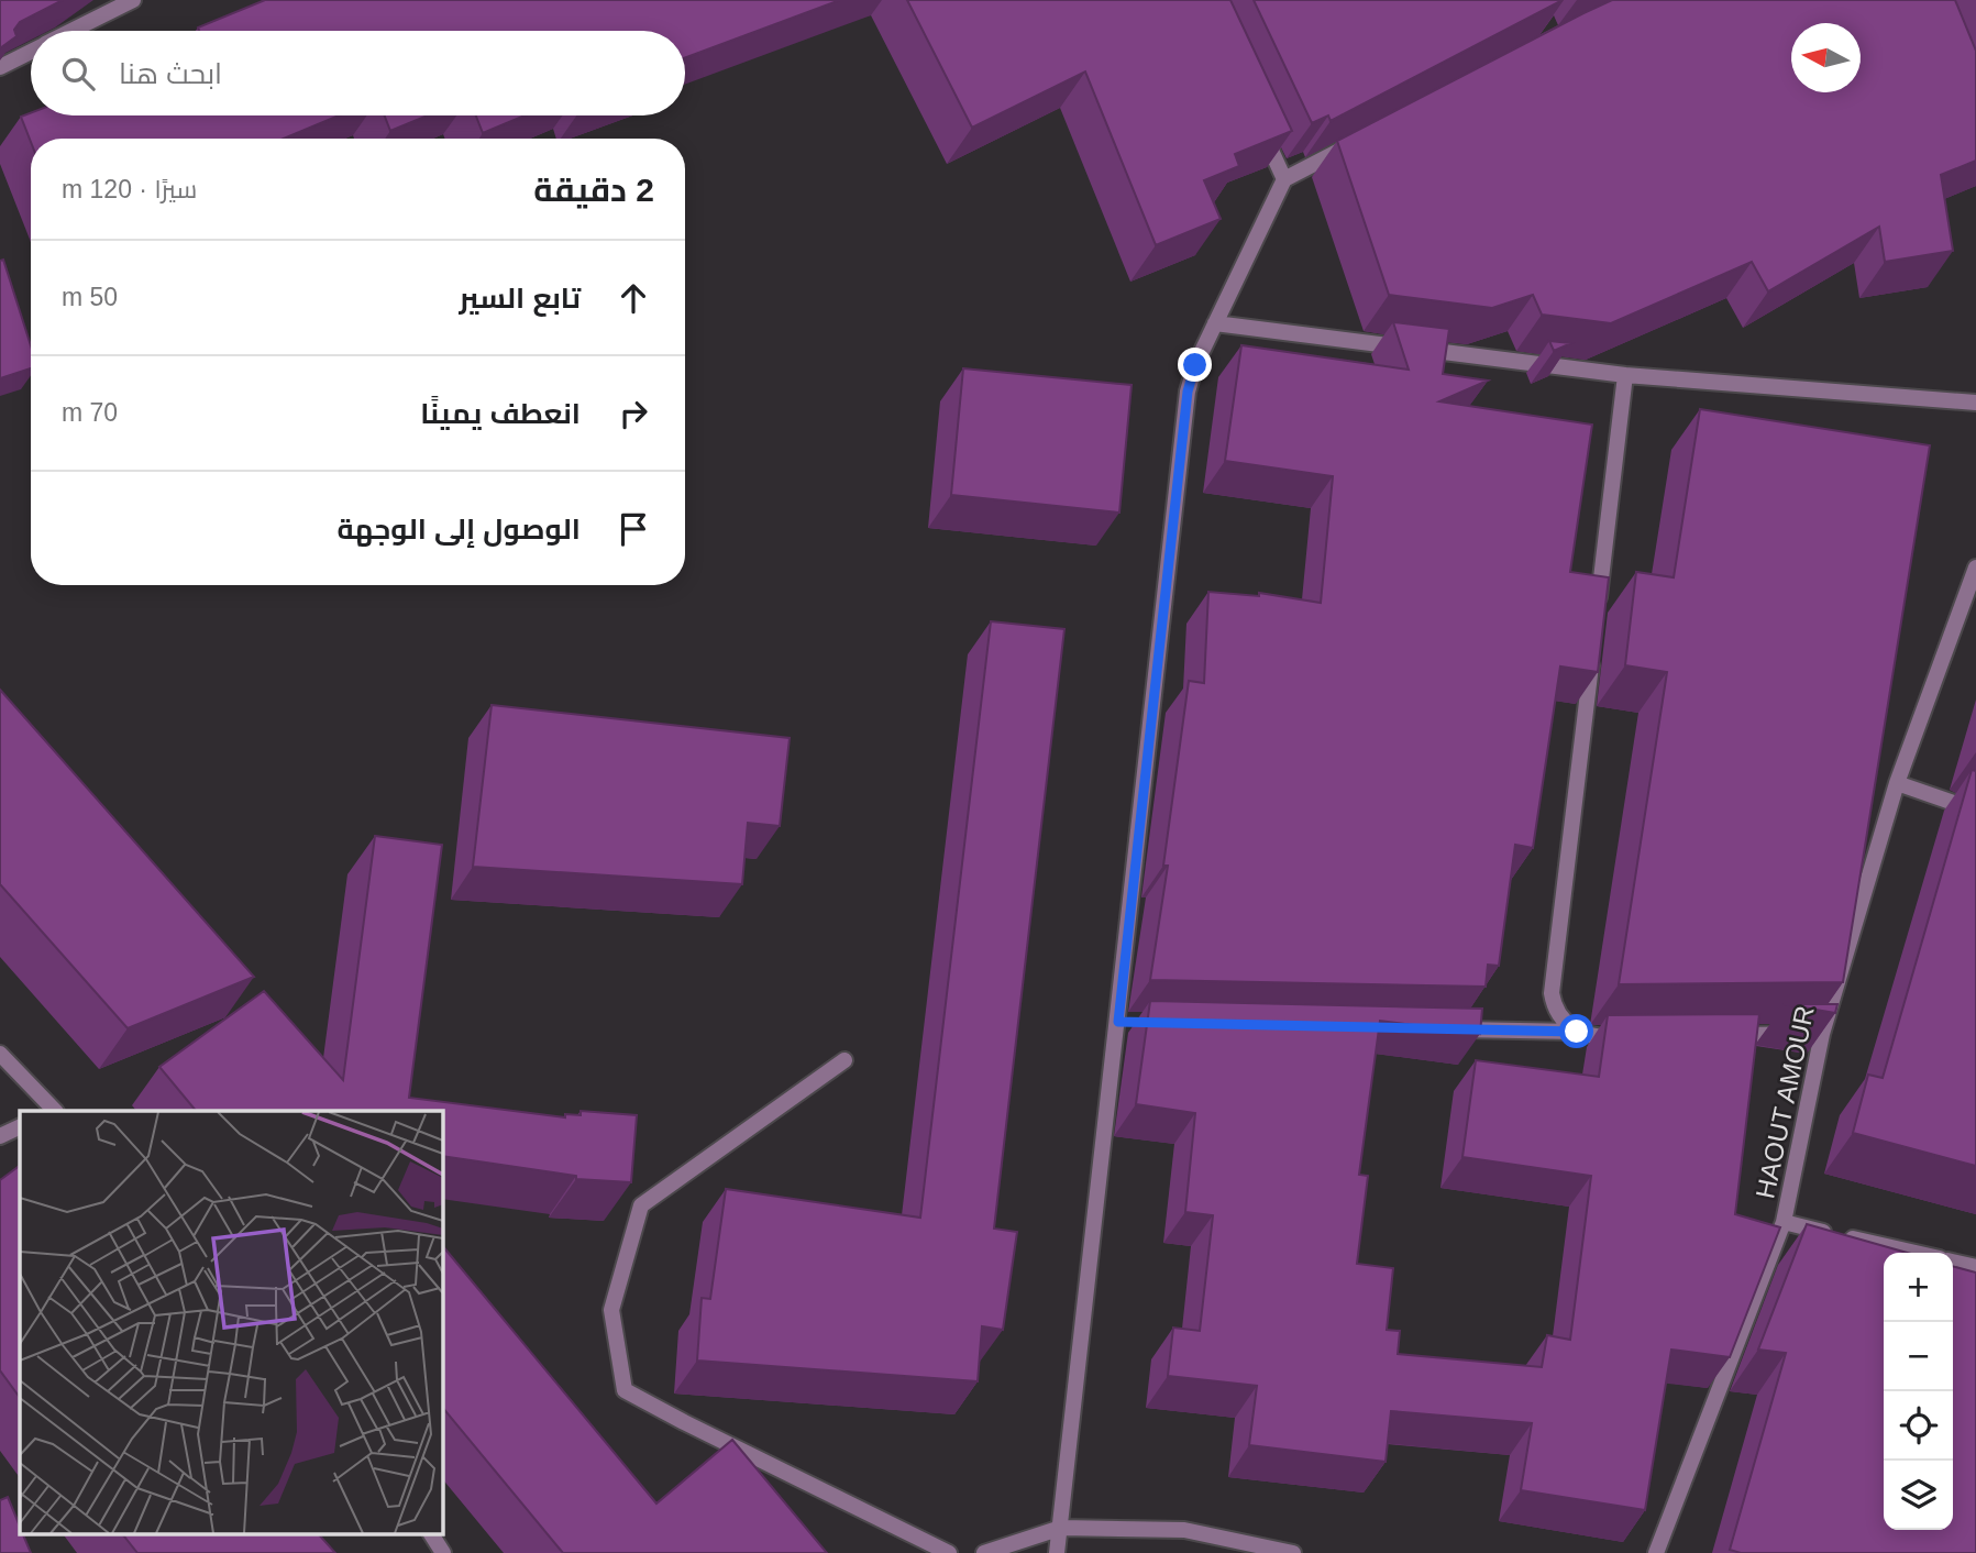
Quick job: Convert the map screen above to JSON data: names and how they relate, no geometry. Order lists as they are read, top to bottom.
{
  "streets": {
    "street": ["HAOUT AMOUR"]
  },
  "north": "left",
  "page": {
    "search": "ابحث هنا",
    "heading": ["2 دقيقة", "سيرًا · 120 m"],
    "list": [
      ["تابع السير", "50 m"],
      ["انعطف يمينًا", "70 m"],
      "الوصول إلى الوجهة"
    ],
    "map_buttons": ["+", "−"]
  }
}
